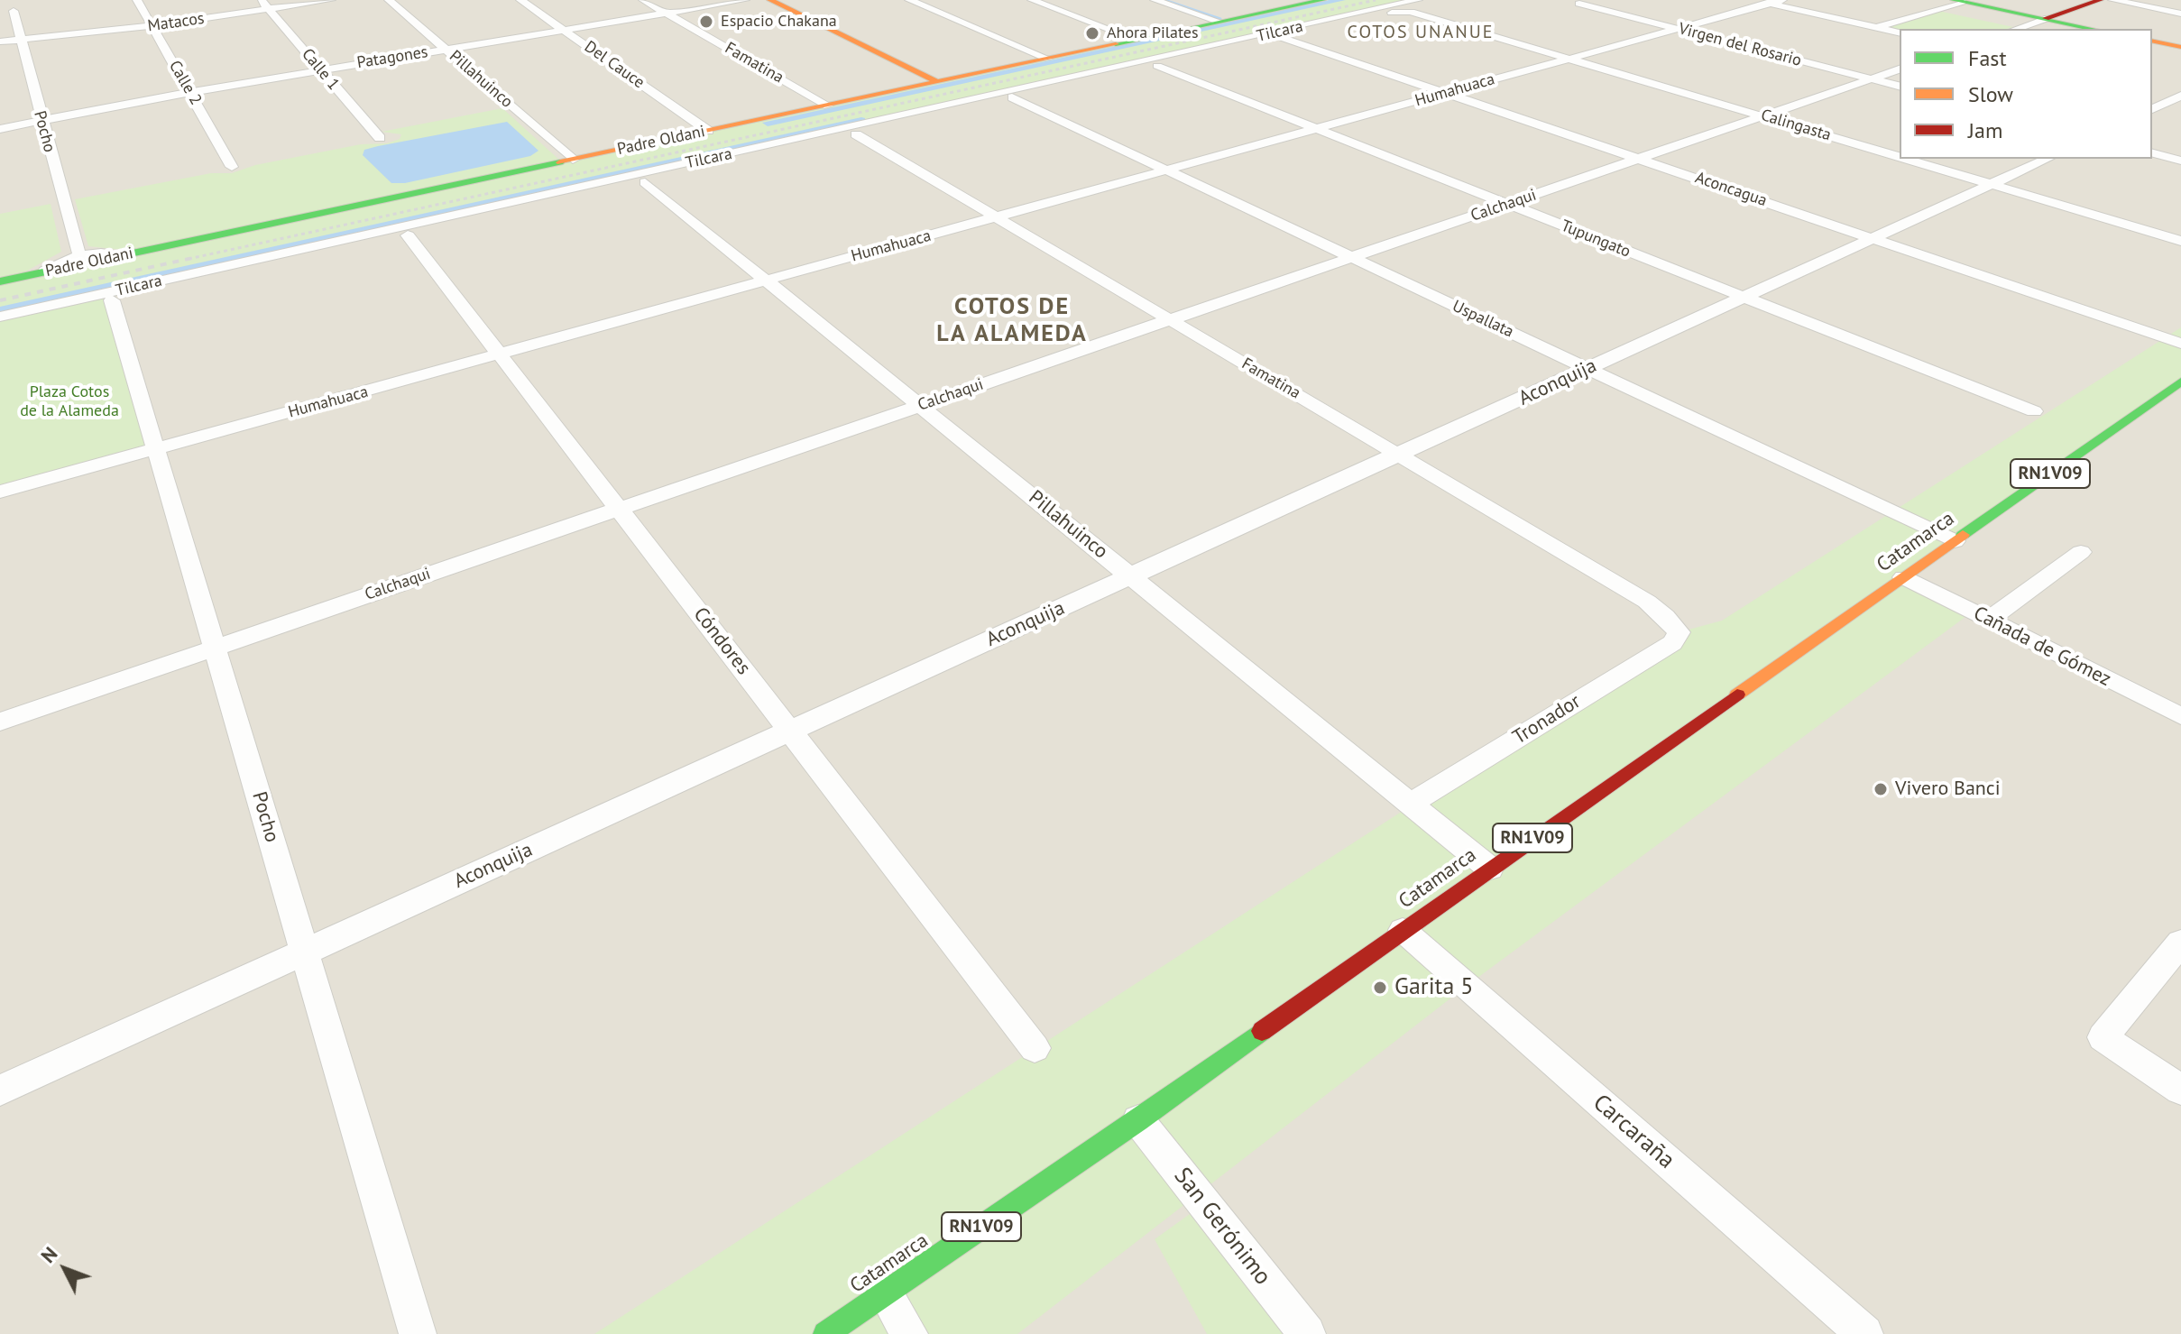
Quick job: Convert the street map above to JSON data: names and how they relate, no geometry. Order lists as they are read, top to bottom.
{
  "streets": {
    "main road": ["Padre Oldani", "RN1V09", "Catamarca"],
    "street": [
      "Matacos",
      "Tilcara",
      "Virgen del Rosario",
      "Patagones",
      "Famatina",
      "Del Cauce",
      "Calle 1",
      "Pillahuinco",
      "Calle 2",
      "Humahuaca",
      "Calingasta",
      "Pocho",
      "Aconcagua",
      "Calchaqui",
      "Tupungato",
      "Uspallata",
      "Aconquija",
      "Cóndores",
      "Cañada de Gómez",
      "Tronador",
      "Carcaraña",
      "San Gerónimo"
    ]
  },
  "crossings": [
    ["Matacos", "Calle 1"],
    ["Matacos", "Calle 2"],
    ["Matacos", "Pocho"],
    ["Tilcara", "Calingasta"],
    ["Tilcara", "Aconcagua"],
    ["Virgen del Rosario", "Humahuaca"],
    ["Virgen del Rosario", "Calchaqui"],
    ["Patagones", "Famatina"],
    ["Patagones", "Del Cauce"],
    ["Patagones", "Calle 1"],
    ["Patagones", "Pillahuinco"],
    ["Patagones", "Calle 2"],
    ["Patagones", "Pocho"],
    ["Famatina", "Humahuaca"],
    ["Famatina", "Padre Oldani"],
    ["Famatina", "Calchaqui"],
    ["Famatina", "Aconquija"],
    ["Famatina", "Tronador"],
    ["Del Cauce", "Padre Oldani"],
    ["Pillahuinco", "Humahuaca"],
    ["Pillahuinco", "Padre Oldani"],
    ["Pillahuinco", "Calchaqui"],
    ["Pillahuinco", "Aconquija"],
    ["Pillahuinco", "Catamarca"],
    ["Pillahuinco", "Tronador"],
    ["Humahuaca", "Calingasta"],
    ["Humahuaca", "Pocho"],
    ["Humahuaca", "Aconcagua"],
    ["Humahuaca", "Tupungato"],
    ["Humahuaca", "Uspallata"],
    ["Humahuaca", "Cóndores"],
    ["Calingasta", "Calchaqui"],
    ["Calingasta", "Aconquija"],
    ["Pocho", "Calchaqui"],
    ["Pocho", "Aconquija"],
    ["Aconcagua", "Calchaqui"],
    ["Aconcagua", "Aconquija"],
    ["Calchaqui", "Tupungato"],
    ["Calchaqui", "Uspallata"],
    ["Calchaqui", "Cóndores"],
    ["Tupungato", "Aconquija"],
    ["Uspallata", "Aconquija"],
    ["Uspallata", "Catamarca"],
    ["Aconquija", "Cóndores"],
    ["Catamarca", "Cañada de Gómez"],
    ["Catamarca", "Carcaraña"],
    ["Catamarca", "San Gerónimo"]
  ],
  "districts": ["COTOS UNANUE", "COTOS DE LA ALAMEDA"],
  "parks": ["Plaza Cotos de la Alameda"],
  "places": [
    "Espacio Chakana",
    "Ahora Pilates",
    "Vivero Banci",
    "Garita 5"
  ],
  "legend": ["Fast", "Slow", "Jam"],
  "north": "top left"
}
